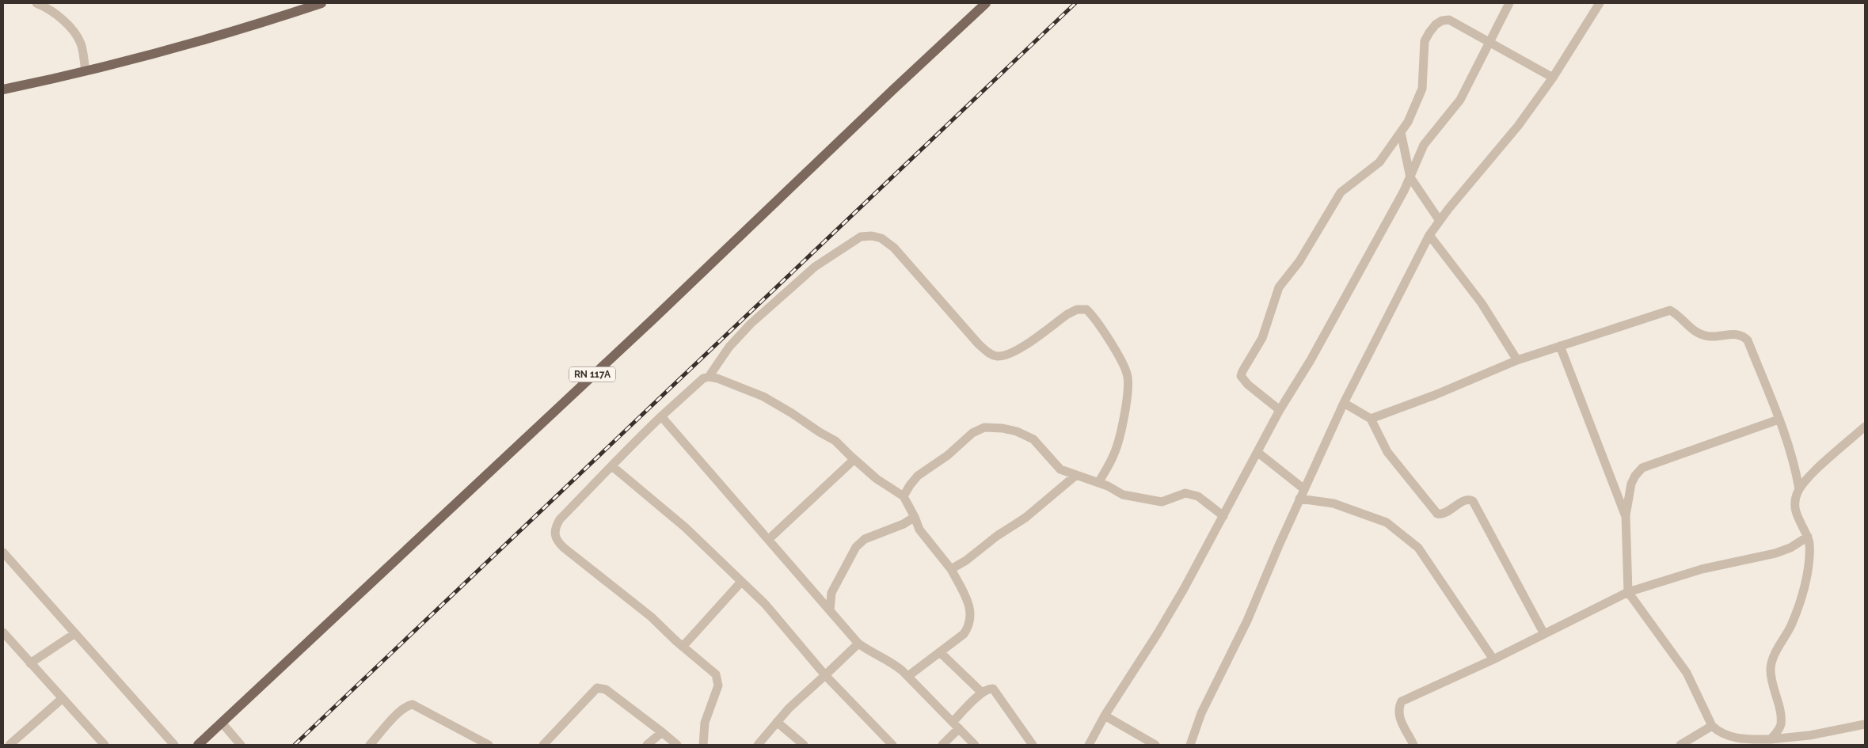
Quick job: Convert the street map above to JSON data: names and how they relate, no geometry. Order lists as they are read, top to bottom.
{
  "streets": {
    "main road": ["RN 117A"]
  }
}
